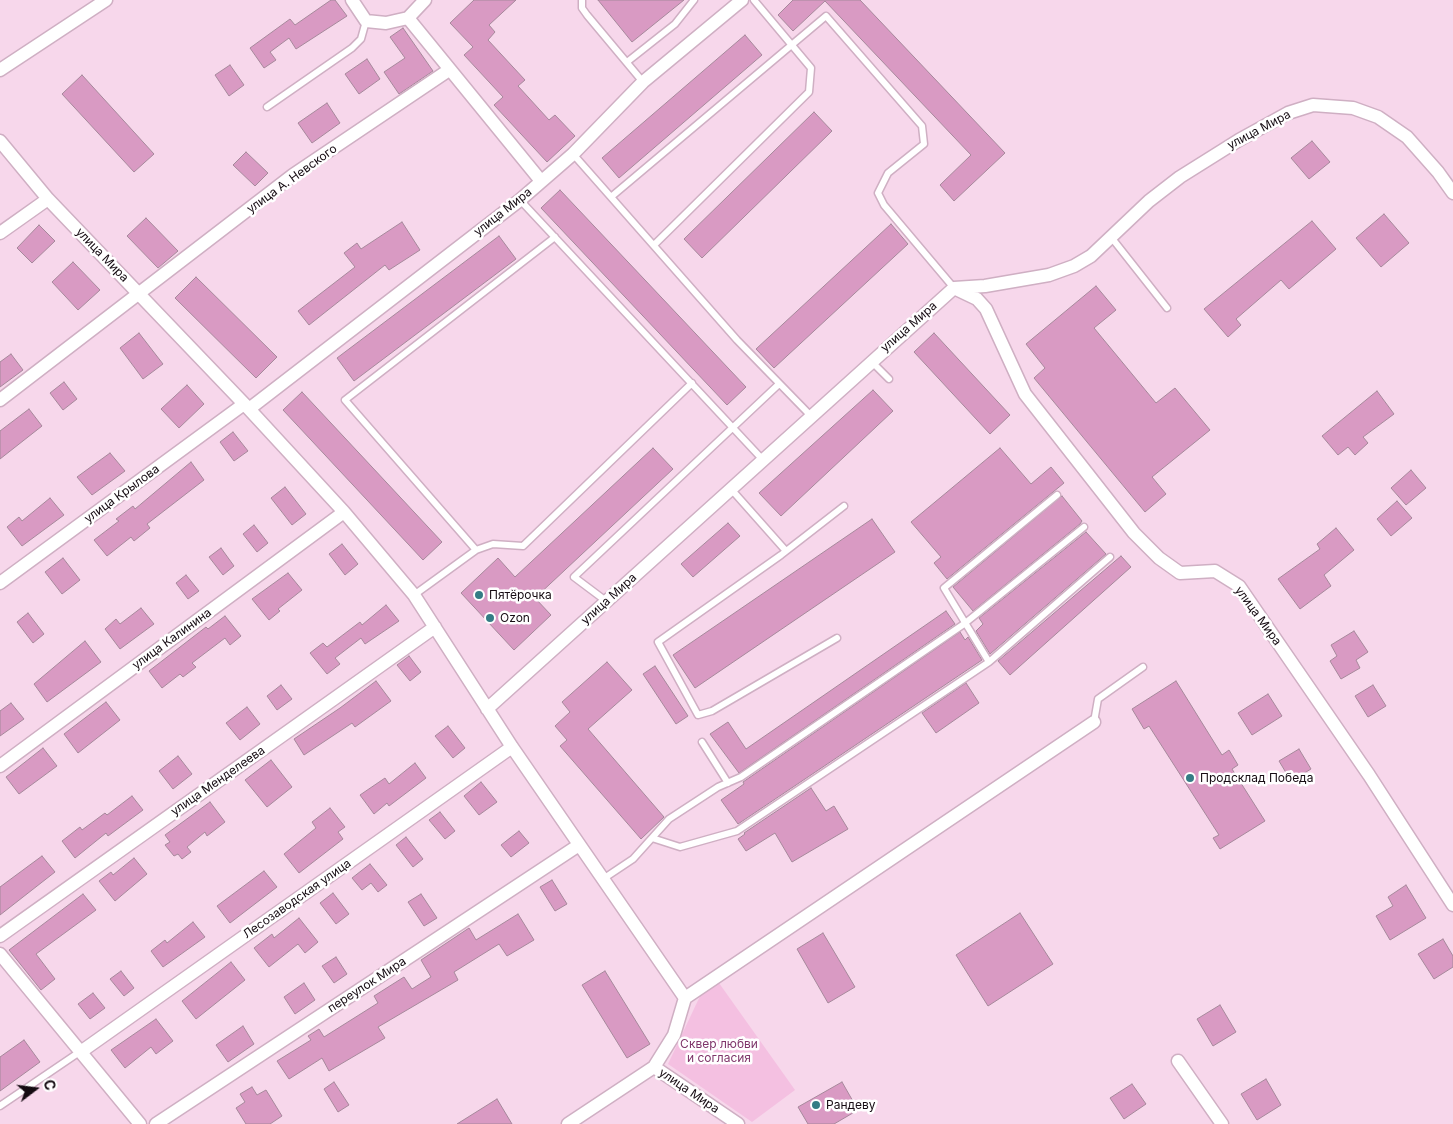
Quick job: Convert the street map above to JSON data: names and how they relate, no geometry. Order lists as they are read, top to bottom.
{
  "streets": {
    "street": [
      "улица Мира",
      "улица А. Невского",
      "улица Крылова",
      "улица Калинина",
      "улица Менделеева",
      "Лесозаводская улица",
      "переулок Мира"
    ]
  },
  "crossings": [
    ["улица Мира", "улица А. Невского"],
    ["улица Мира", "улица Крылова"],
    ["улица Мира", "улица Калинина"],
    ["улица Мира", "улица Менделеева"],
    ["улица Мира", "Лесозаводская улица"],
    ["улица Мира", "переулок Мира"]
  ],
  "parks": ["Сквер любви и согласия"],
  "places": [
    "Пятёрочка",
    "Ozon",
    "Продсклад Победа",
    "Рандеву"
  ],
  "north": "right"
}
